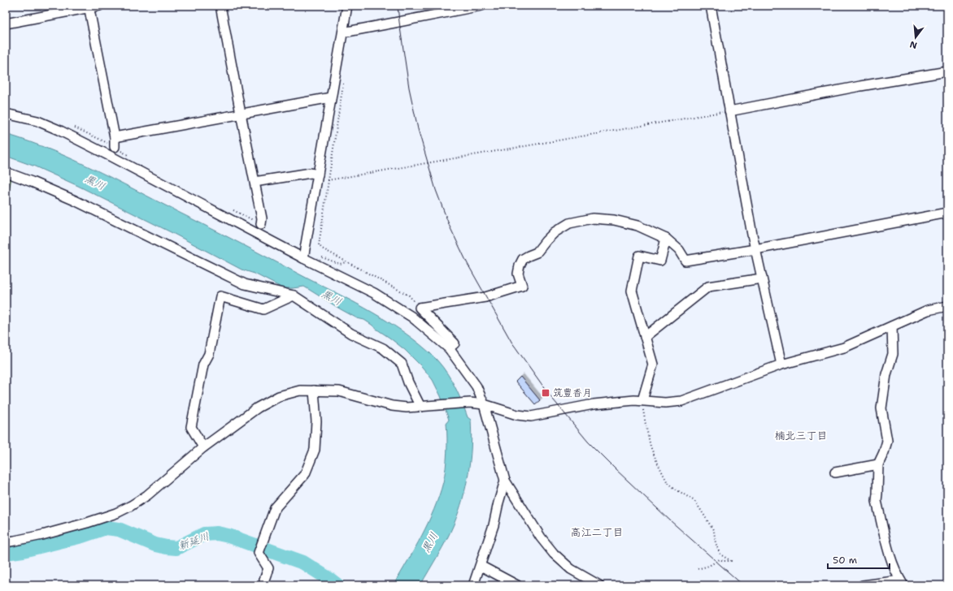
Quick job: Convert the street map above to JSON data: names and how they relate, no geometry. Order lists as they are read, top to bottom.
{
  "districts": ["楠北三丁目", "高江二丁目"],
  "water": ["黒川", "新延川"],
  "places": {
    "transit": ["筑豊香月"]
  },
  "scale_bar": "50 m",
  "north": "bottom"
}
